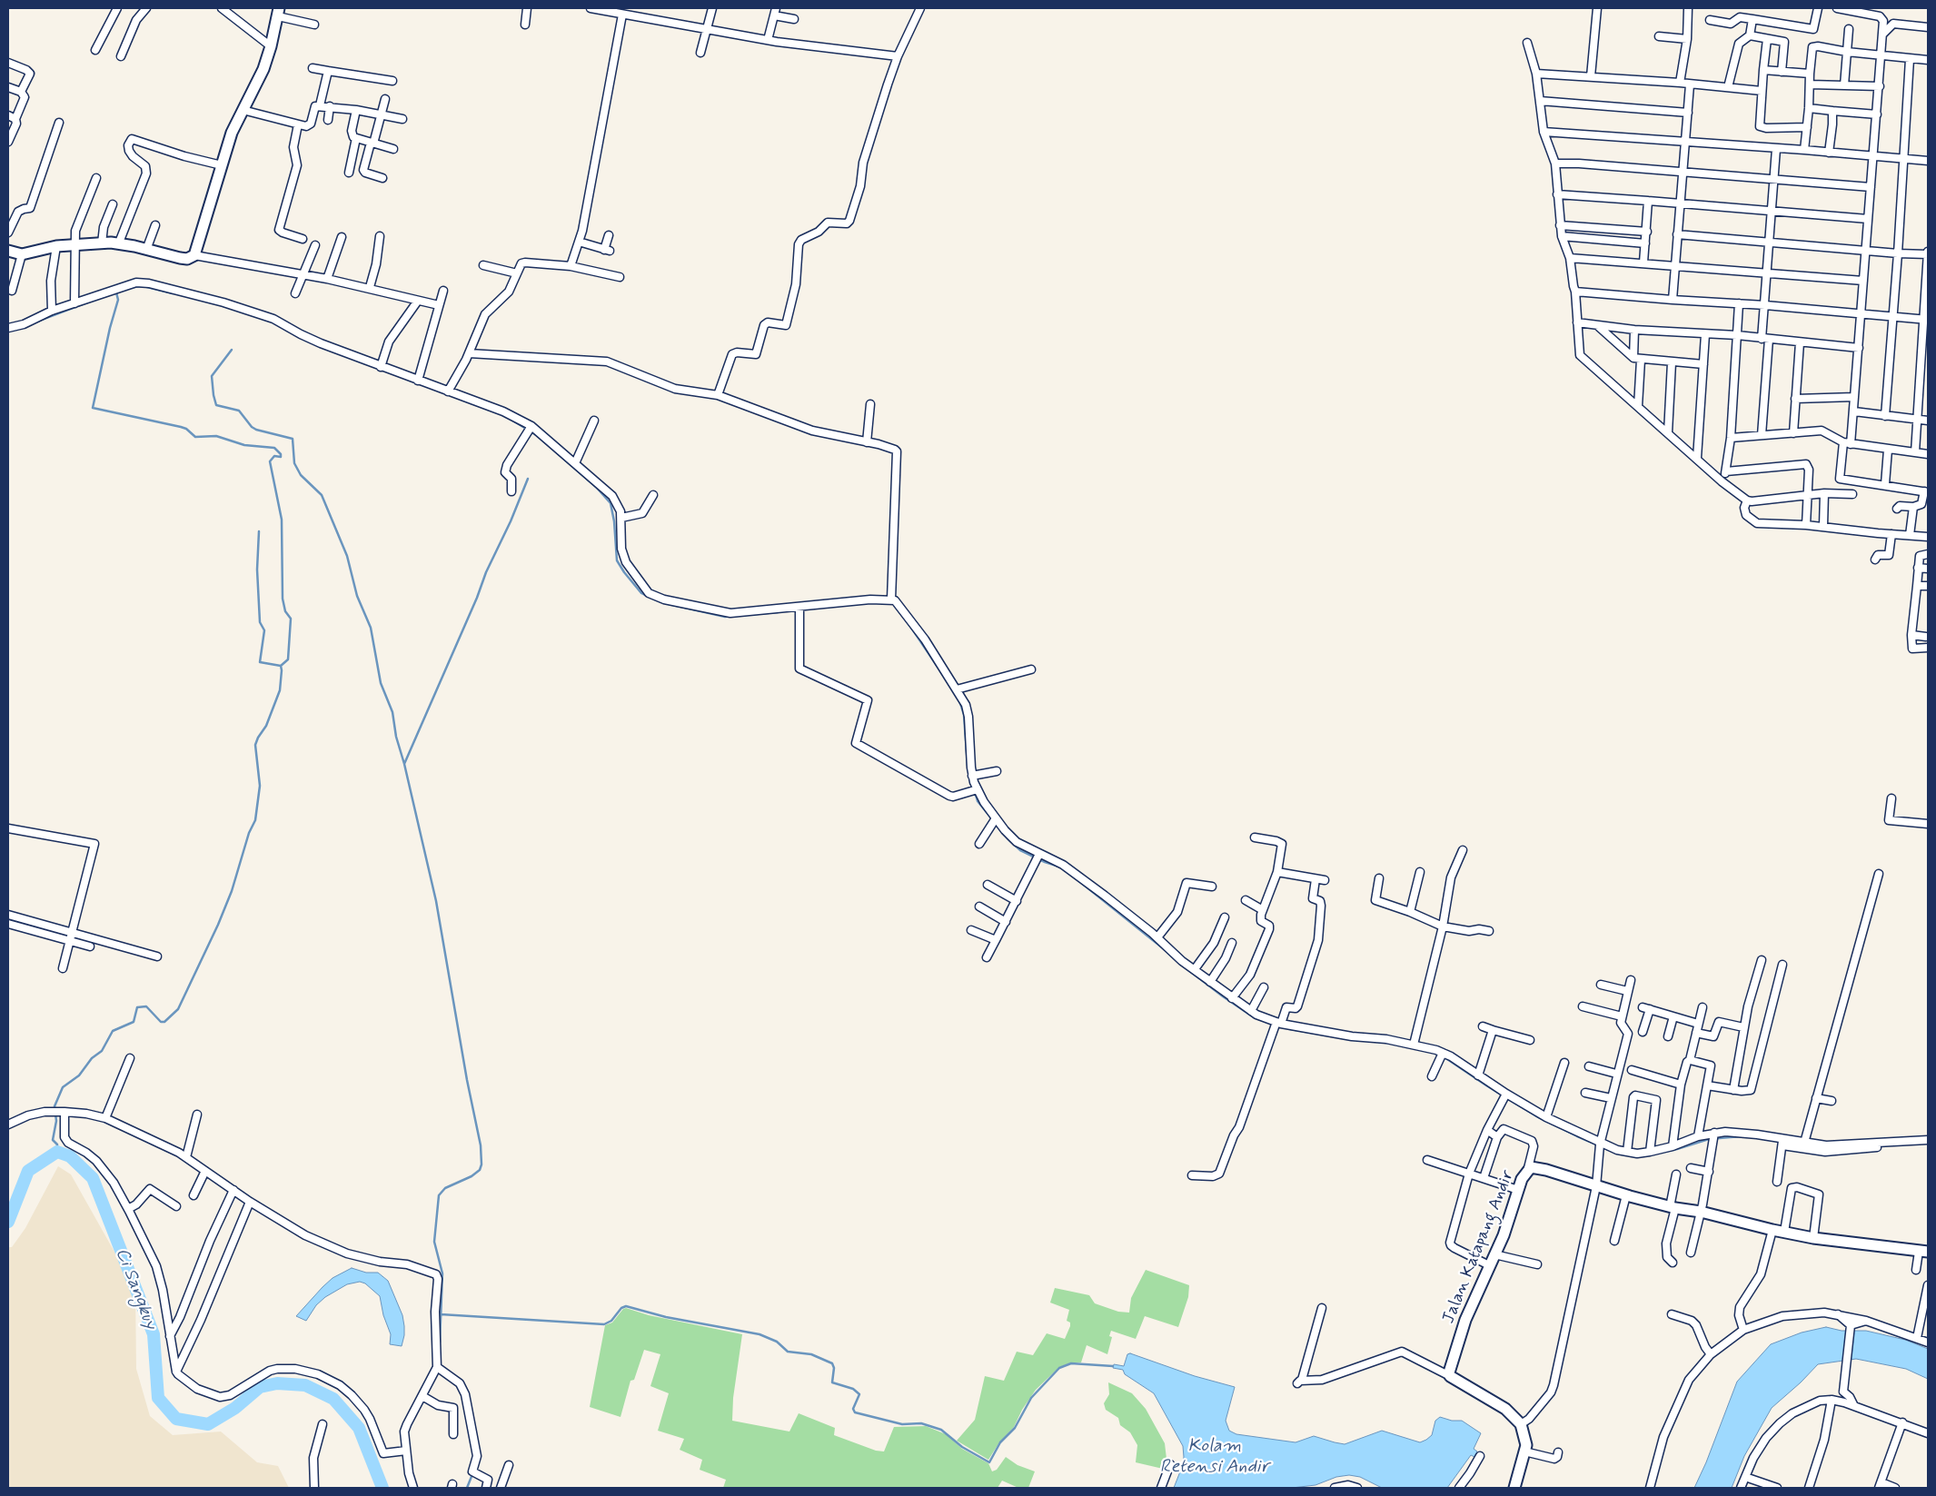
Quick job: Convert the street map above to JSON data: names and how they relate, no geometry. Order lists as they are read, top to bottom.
{
  "streets": {
    "street": ["Jalan Katapang Andir"]
  },
  "water": ["Ci Sangkuy", "Kolam Retensi Andir"]
}
